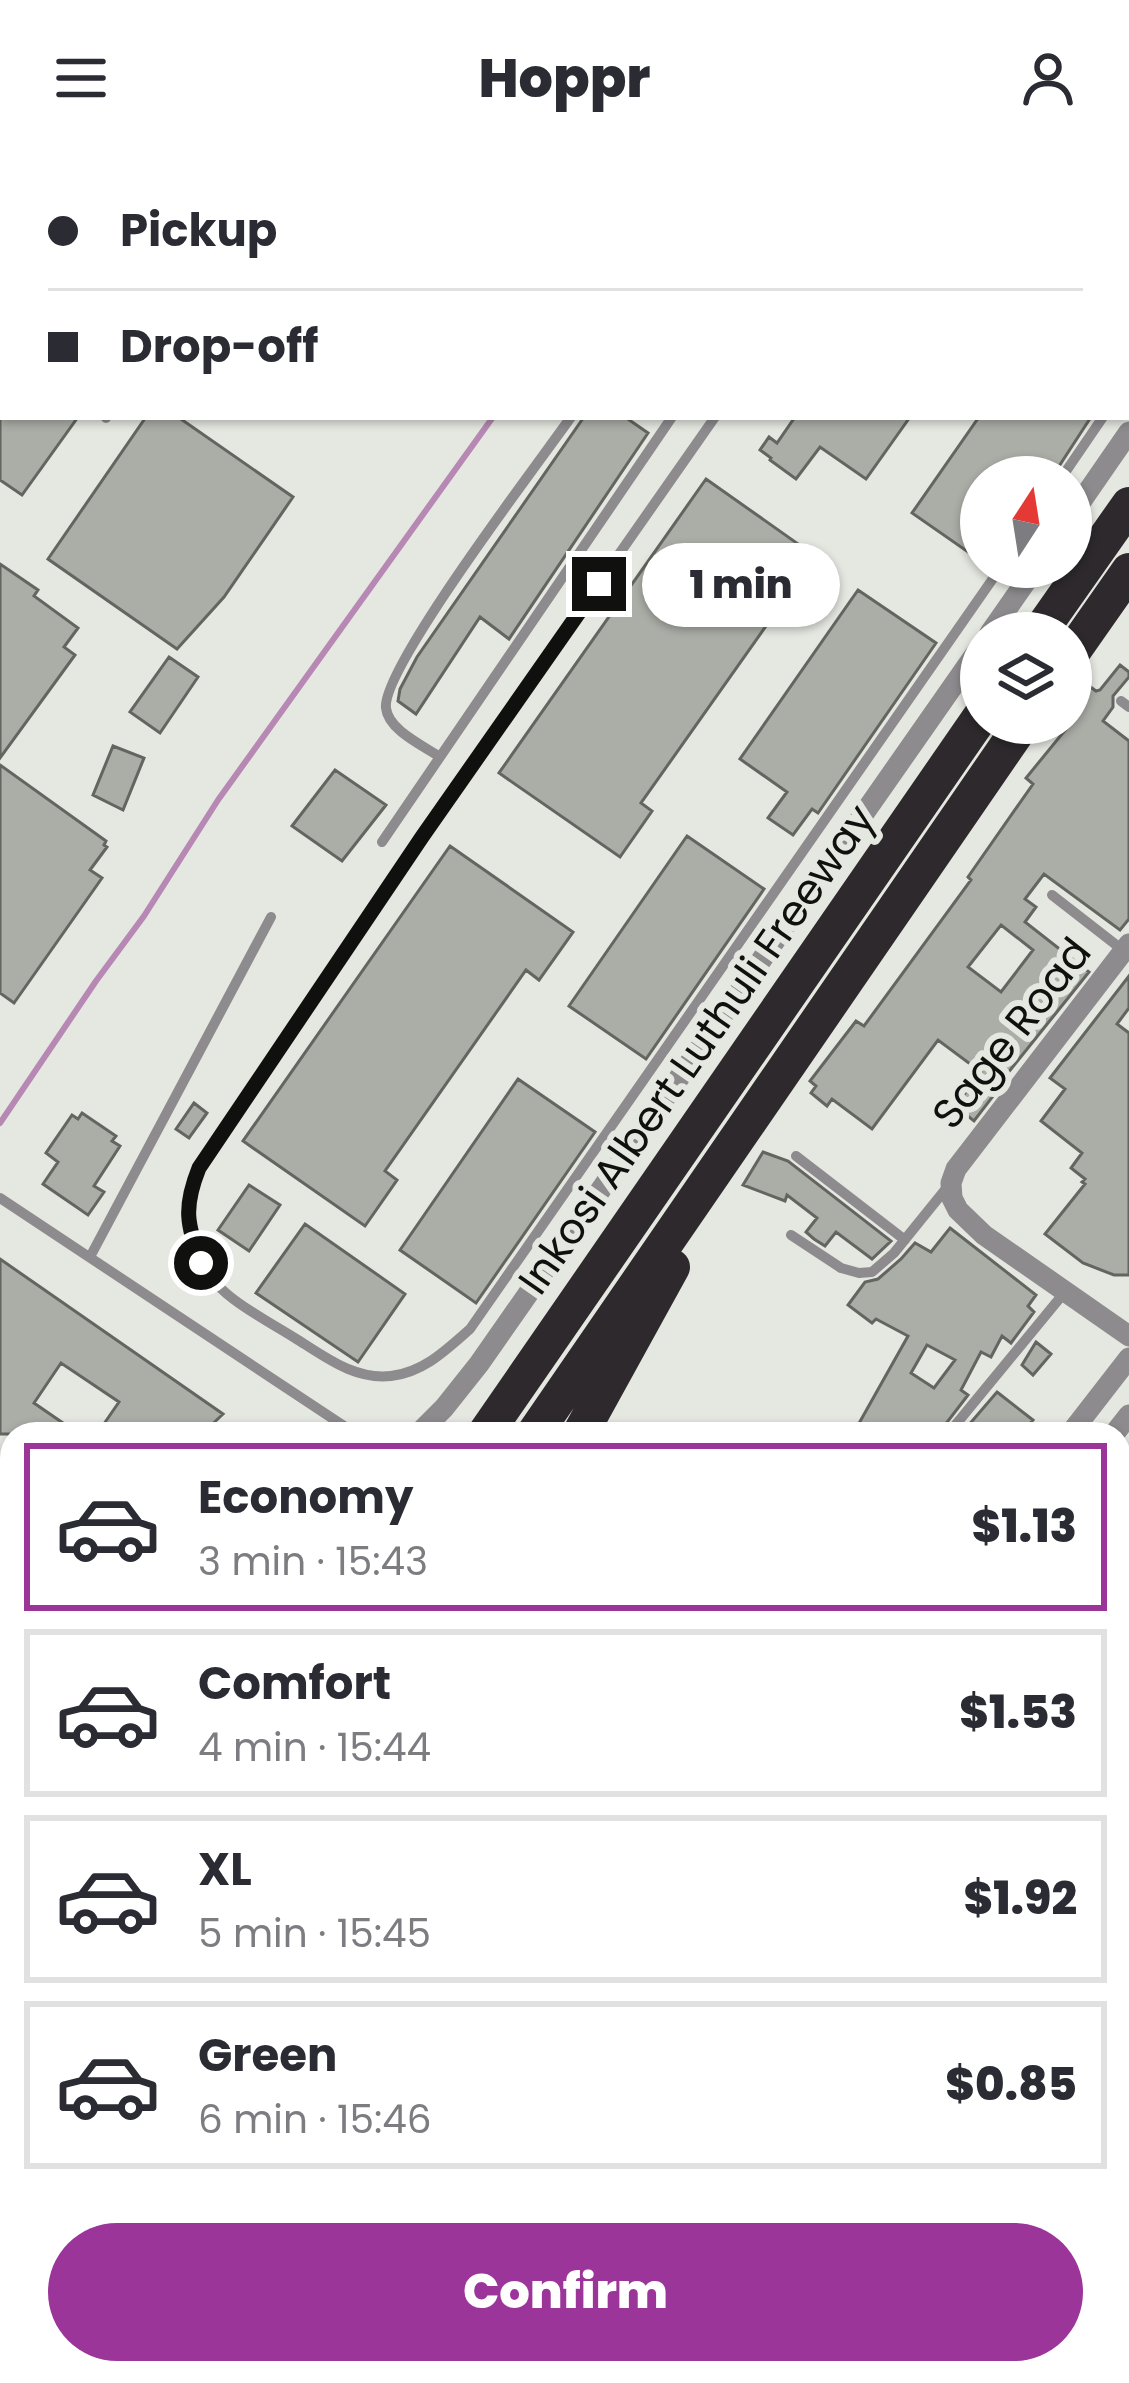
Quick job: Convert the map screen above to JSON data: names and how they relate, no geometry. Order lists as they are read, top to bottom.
{
  "streets": {
    "highway": ["Inkosi Albert Luthuli Freeway"],
    "street": ["Sage Road"]
  },
  "north": "top",
  "page": {
    "header": "Hoppr",
    "banner": ["Pickup", "Drop-off"],
    "bubble": "1 min",
    "list": [
      {
        "name": "Economy",
        "note": "3 min · 15:43",
        "value": "$1.13"
      },
      {
        "name": "Comfort",
        "note": "4 min · 15:44",
        "value": "$1.53"
      },
      {
        "name": "XL",
        "note": "5 min · 15:45",
        "value": "$1.92"
      },
      {
        "name": "Green",
        "note": "6 min · 15:46",
        "value": "$0.85"
      }
    ],
    "buttons": "Confirm"
  }
}
